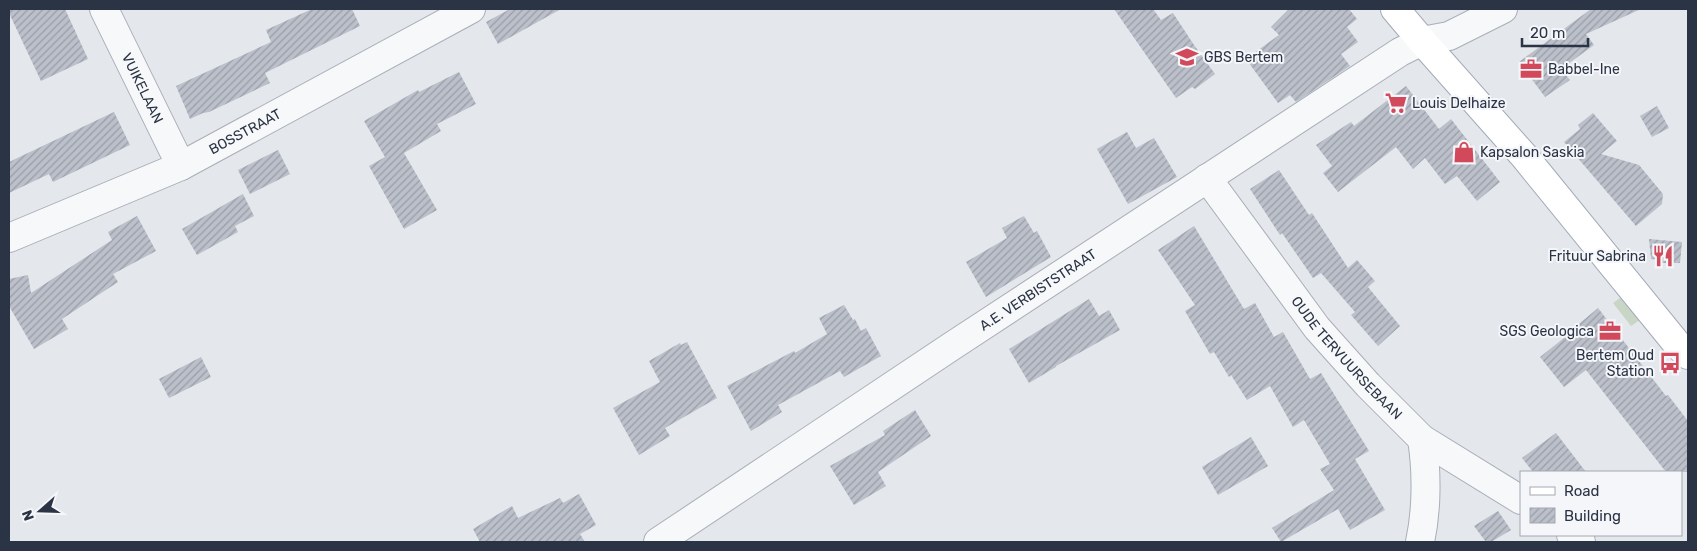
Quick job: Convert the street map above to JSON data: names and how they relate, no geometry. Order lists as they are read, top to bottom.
{
  "streets": {
    "street": [
      "VUIKELAAN",
      "BOSSTRAAT",
      "A.E. VERBISTSTRAAT",
      "OUDE TERVUURSEBAAN"
    ]
  },
  "crossings": [
    ["VUIKELAAN", "BOSSTRAAT"],
    ["A.E. VERBISTSTRAAT", "OUDE TERVUURSEBAAN"]
  ],
  "places": {
    "school or university": ["GBS Bertem"],
    "office": ["Babbel-Ine", "SGS Geologica"],
    "supermarket": ["Louis Delhaize"],
    "shop": ["Kapsalon Saskia"],
    "restaurant": ["Frituur Sabrina"],
    "bus stop": ["Bertem Oud Station"]
  },
  "legend": ["Road", "Building"],
  "scale_bar": "20 m",
  "north": "left"
}
